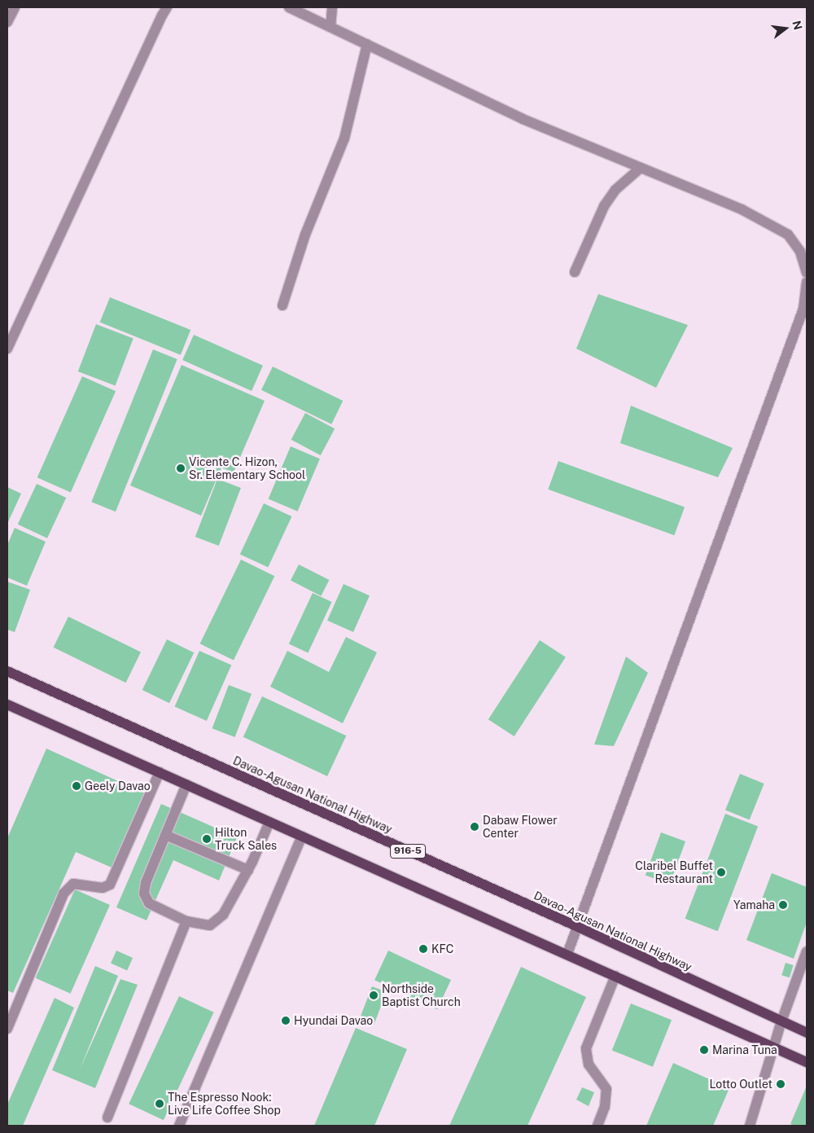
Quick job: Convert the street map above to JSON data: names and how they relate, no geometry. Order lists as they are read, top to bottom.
{
  "streets": {
    "main road": ["Davao-Agusan National Highway", "916-5"]
  },
  "places": [
    "Vicente C. Hizon, Sr. Elementary School",
    "Geely Davao",
    "Dabaw Flower Center",
    "Hilton Truck Sales",
    "Claribel Buffet Restaurant",
    "Yamaha",
    "KFC",
    "Northside Baptist Church",
    "Hyundai Davao",
    "Marina Tuna",
    "Lotto Outlet",
    "The Espresso Nook: Live Life Coffee Shop"
  ],
  "north": "right"
}
